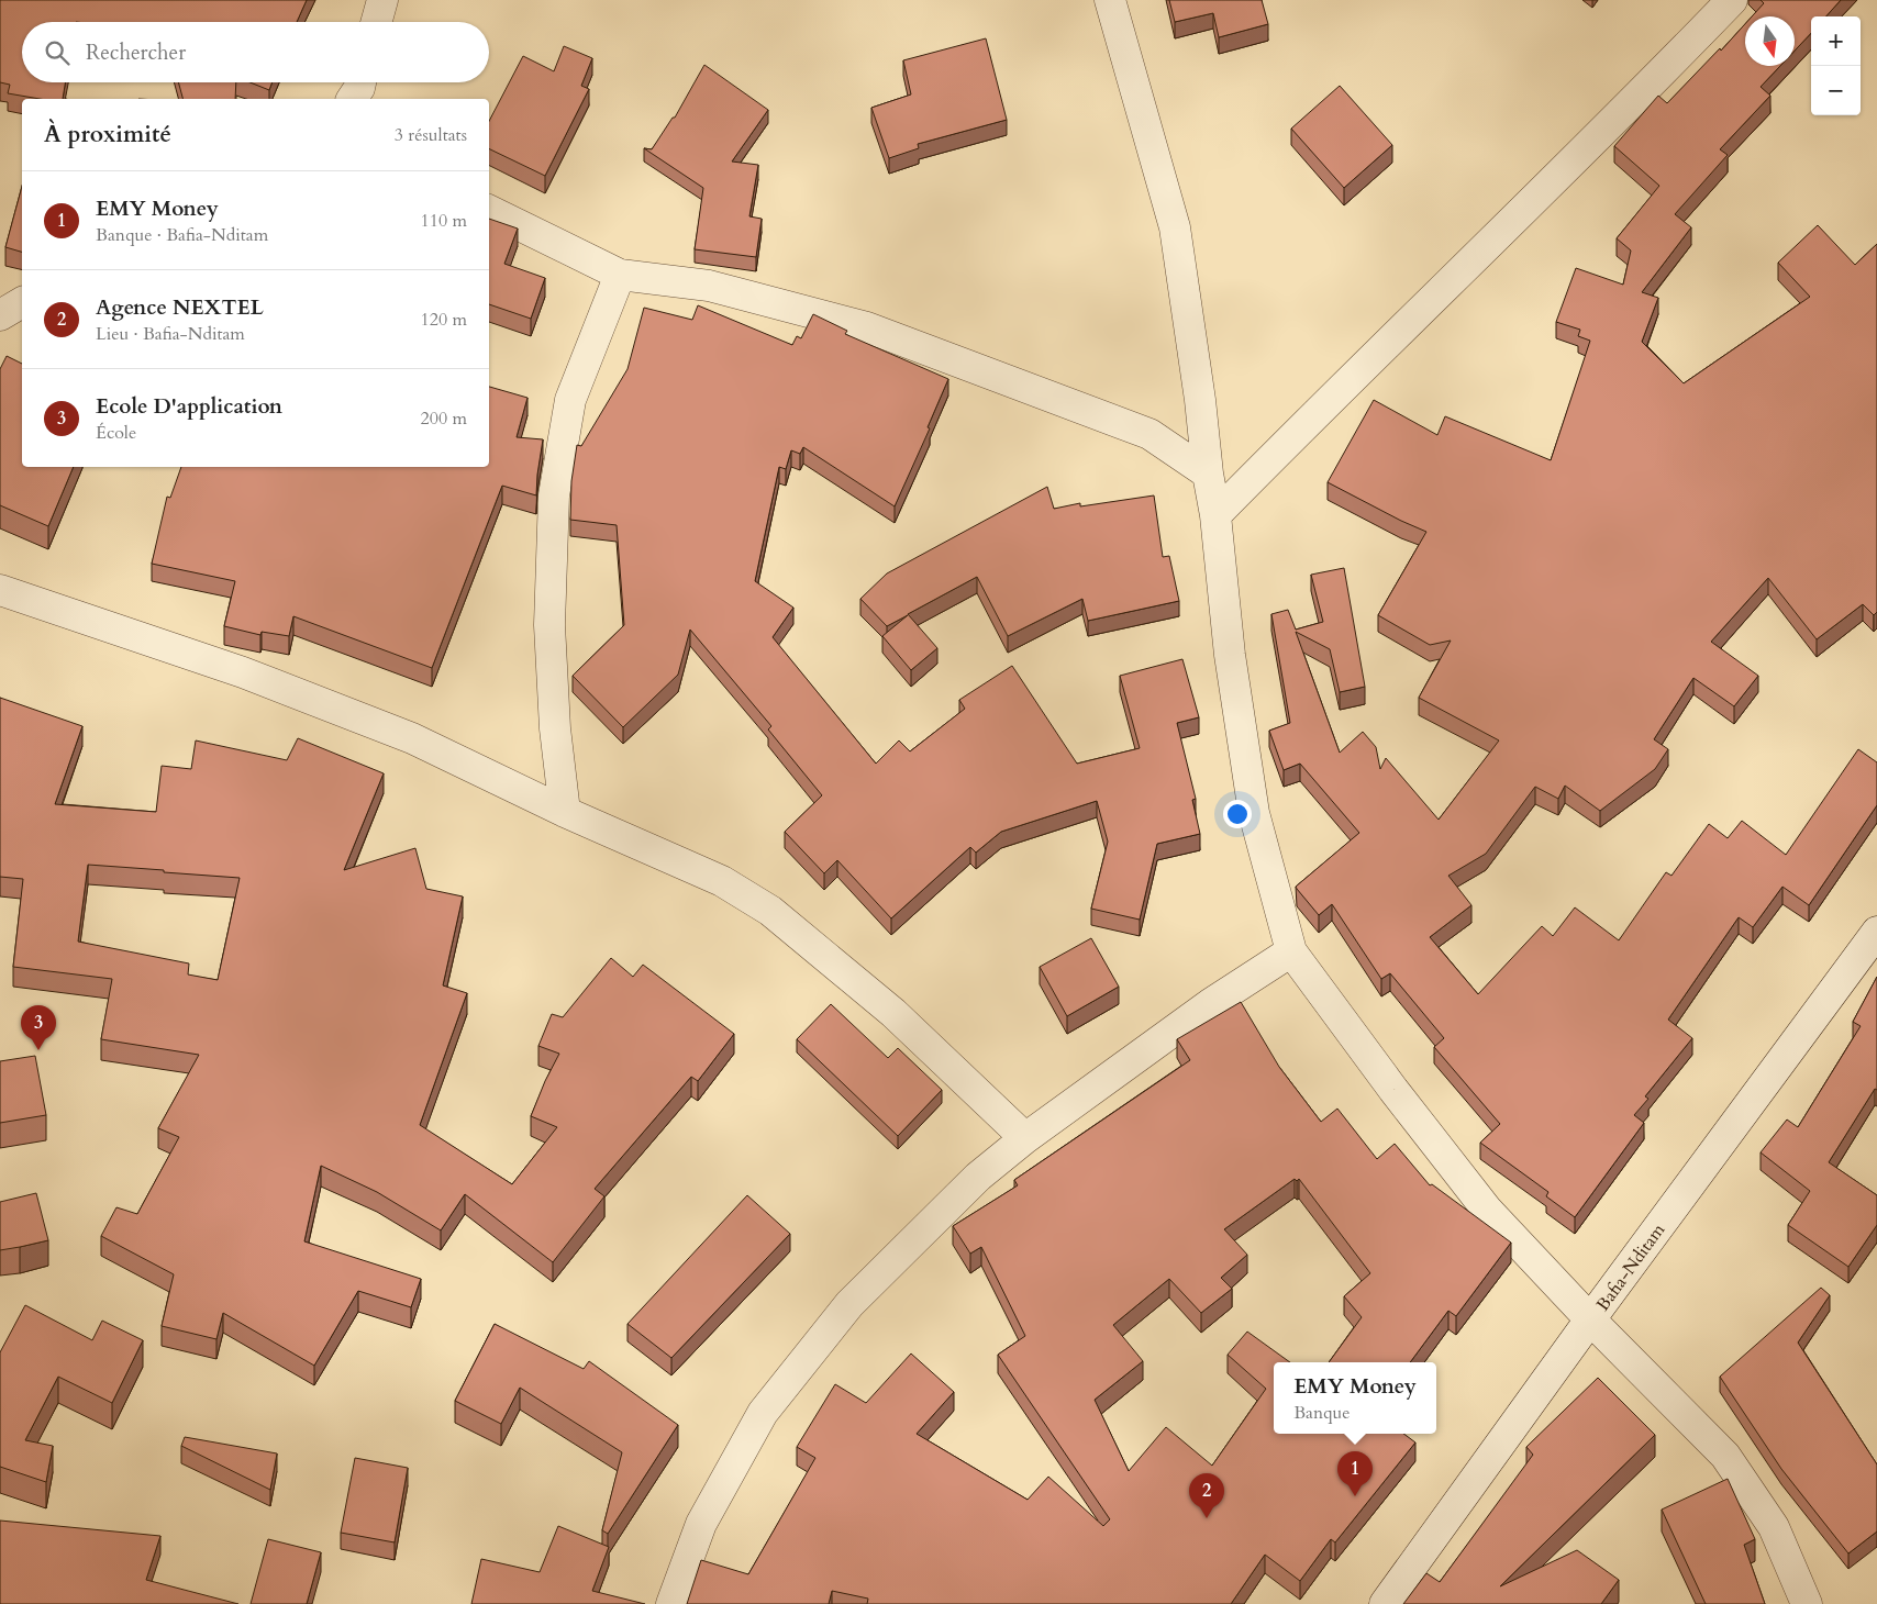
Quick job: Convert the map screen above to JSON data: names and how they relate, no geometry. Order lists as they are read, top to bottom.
{
  "streets": {
    "street": ["Bafia-Nditam"]
  },
  "north": "bottom",
  "page": {
    "map_buttons": ["+", "−"],
    "search": "Rechercher",
    "heading": ["À proximité", "3 résultats"],
    "list": [
      {
        "mark": "1",
        "name": "EMY Money",
        "note": "Banque · Bafia-Nditam",
        "value": "110 m"
      },
      {
        "mark": "2",
        "name": "Agence NEXTEL",
        "note": "Lieu · Bafia-Nditam",
        "value": "120 m"
      },
      {
        "mark": "3",
        "name": "Ecole D'application",
        "note": "École",
        "value": "200 m"
      }
    ],
    "pins": ["3", "1", "2"],
    "popup": ["EMY Money", "Banque"]
  }
}
